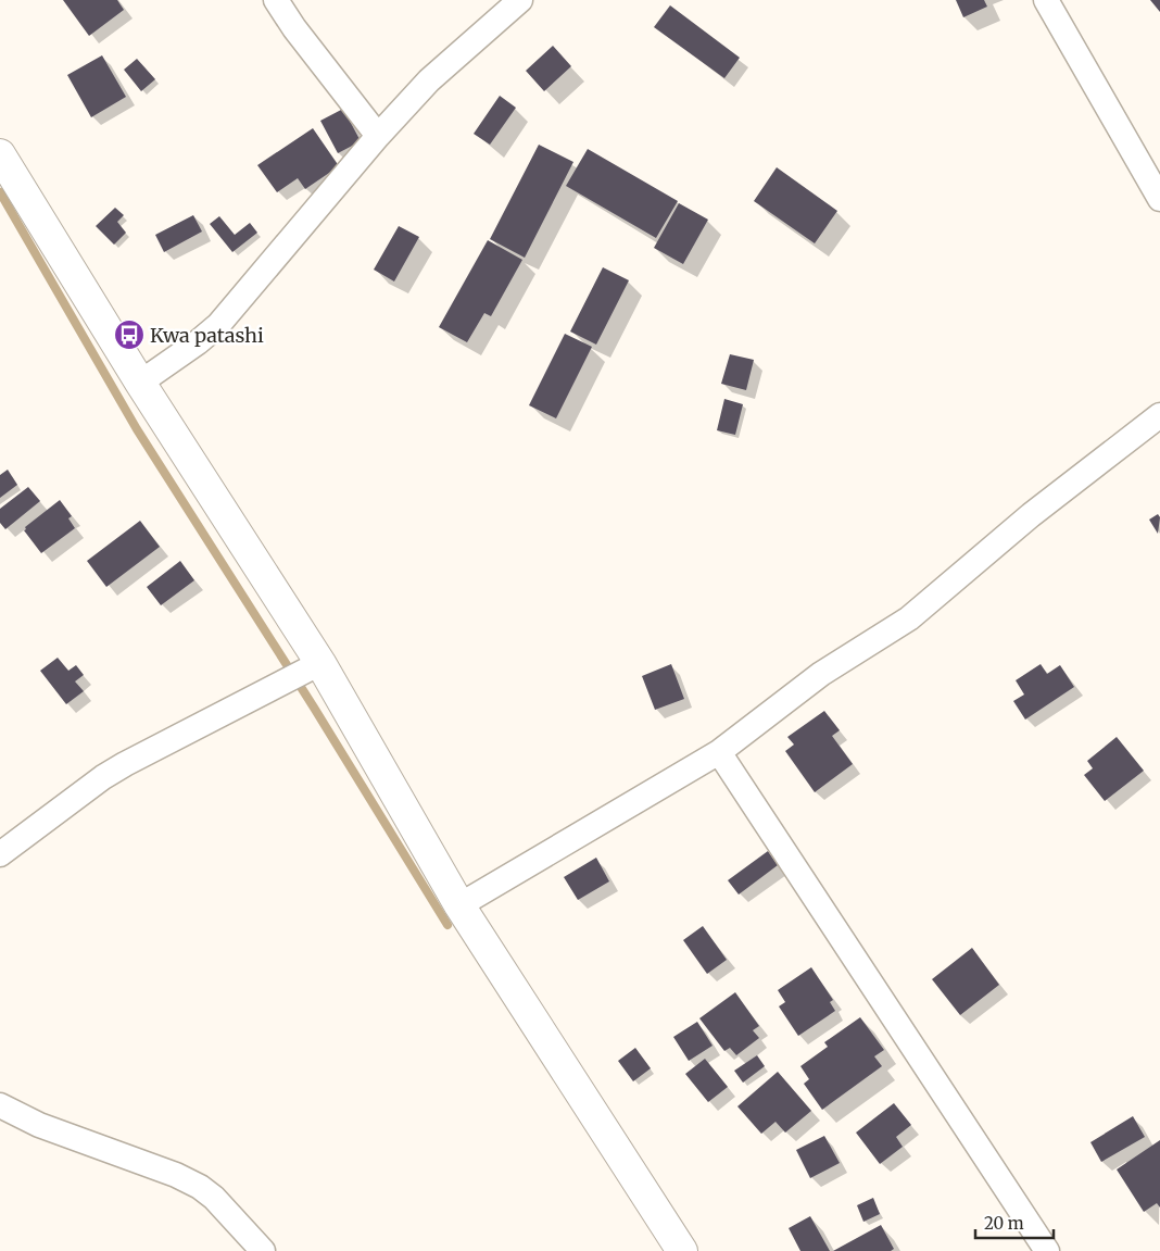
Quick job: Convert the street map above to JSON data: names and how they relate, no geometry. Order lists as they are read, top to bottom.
{
  "places": {
    "bus stop": ["Kwa patashi"]
  },
  "scale_bar": "20 m"
}
